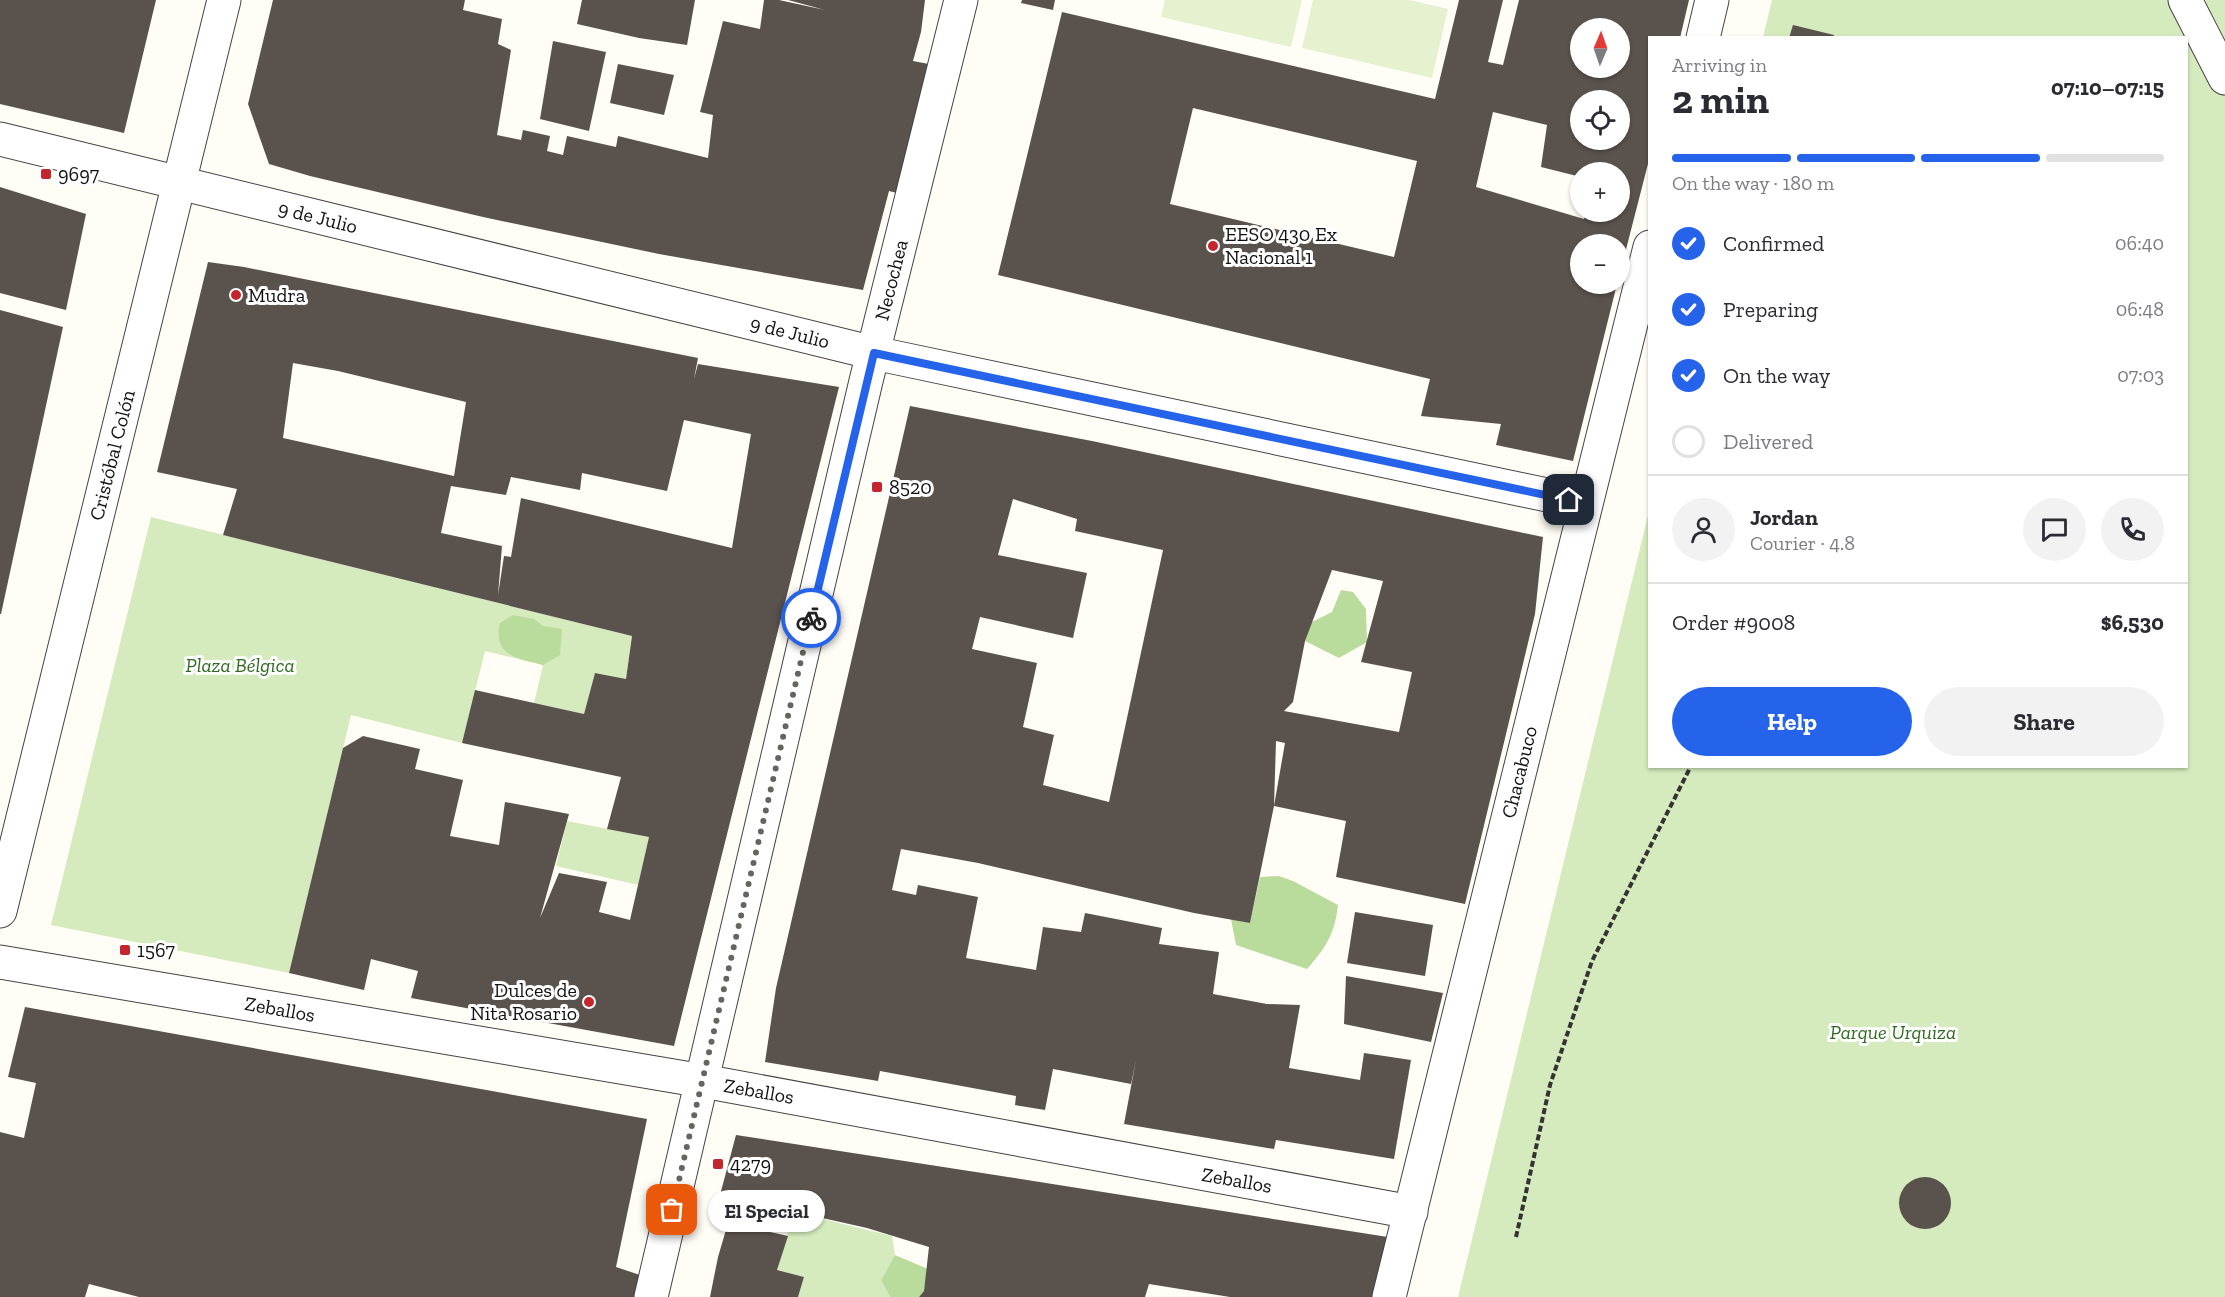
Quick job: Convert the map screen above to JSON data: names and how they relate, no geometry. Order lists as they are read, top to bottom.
{
  "streets": {
    "street": [
      "9 de Julio",
      "Necochea",
      "Cristóbal Colón",
      "Chacabuco",
      "Zeballos"
    ]
  },
  "crossings": [
    ["9 de Julio", "Necochea"],
    ["9 de Julio", "Cristóbal Colón"],
    ["9 de Julio", "Chacabuco"],
    ["Necochea", "Zeballos"],
    ["Chacabuco", "Zeballos"]
  ],
  "parks": ["Plaza Bélgica", "Parque Urquiza"],
  "places": {
    "transit": [
      "9697",
      "8520",
      "1567",
      "4279"
    ],
    "other": [
      "EESO 430 Ex Nacional 1",
      "Mudra",
      "Dulces de Nita Rosario",
      "El Special"
    ]
  },
  "north": "top",
  "page": {
    "map_buttons": ["+", "−"],
    "heading": ["2 min", "Arriving in", "07:10–07:15"],
    "panel": [
      "Jordan",
      "Courier · 4.8",
      "Order #9008",
      "$6,530"
    ],
    "bar": "On the way · 180 m",
    "list": [
      ["Confirmed", "06:40"],
      ["Preparing", "06:48"],
      ["On the way", "07:03"],
      "Delivered"
    ],
    "buttons": ["Help", "Share"],
    "bubble": "El Special"
  }
}
